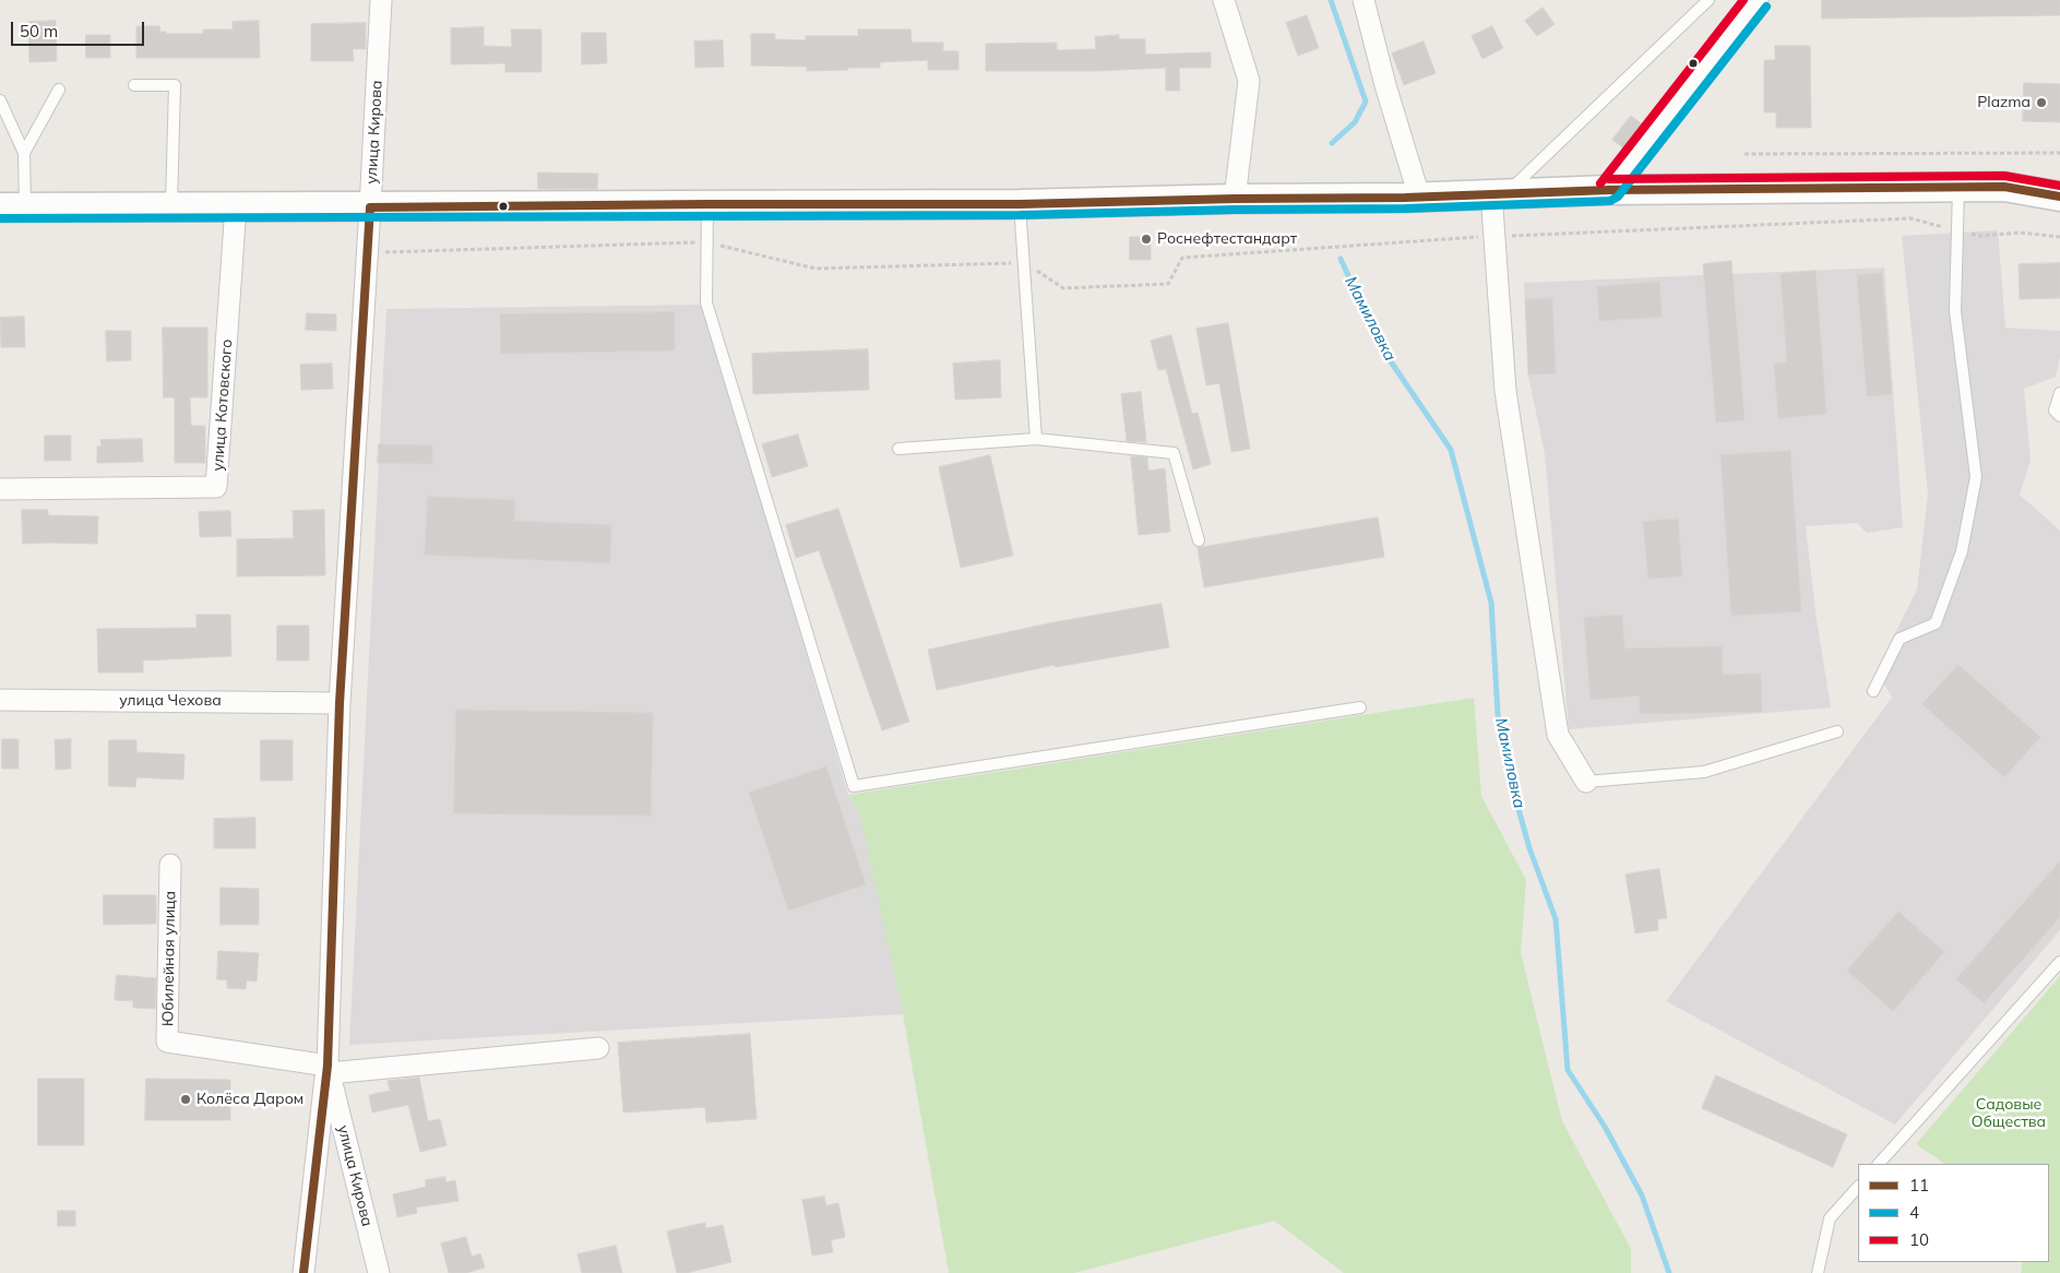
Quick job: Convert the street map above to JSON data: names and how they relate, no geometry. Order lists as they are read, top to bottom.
{
  "streets": {
    "street": [
      "улица Кирова",
      "улица Котовского",
      "улица Чехова",
      "Юбилейная улица"
    ]
  },
  "crossings": [
    ["улица Кирова", "улица Чехова"],
    ["улица Кирова", "Юбилейная улица"]
  ],
  "water": ["Мамиловка"],
  "parks": ["Садовые Общества"],
  "places": ["Plazma", "Роснефтестандарт", "Колёса Даром"],
  "lines": ["transit line 10", "transit line 4", "transit line 11"],
  "legend": ["11", "4", "10"],
  "scale_bar": "50 m"
}
